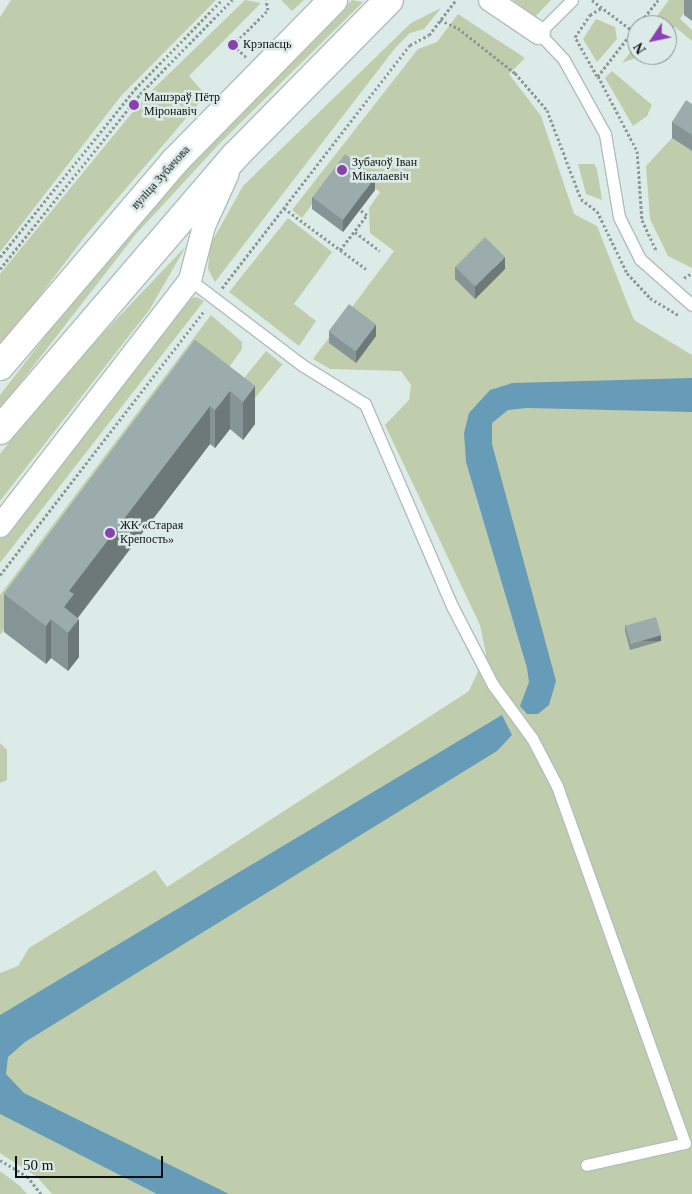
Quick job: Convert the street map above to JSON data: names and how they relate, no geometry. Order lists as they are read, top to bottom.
{
  "streets": {
    "highway": ["вуліца Зубачова"]
  },
  "places": [
    "Крэпасць",
    "Машэраў Пётр Міронавіч",
    "Зубачоў Іван Мікалаевіч",
    "ЖК «Старая Крепость»"
  ],
  "scale_bar": "50 m",
  "north": "bottom left"
}
